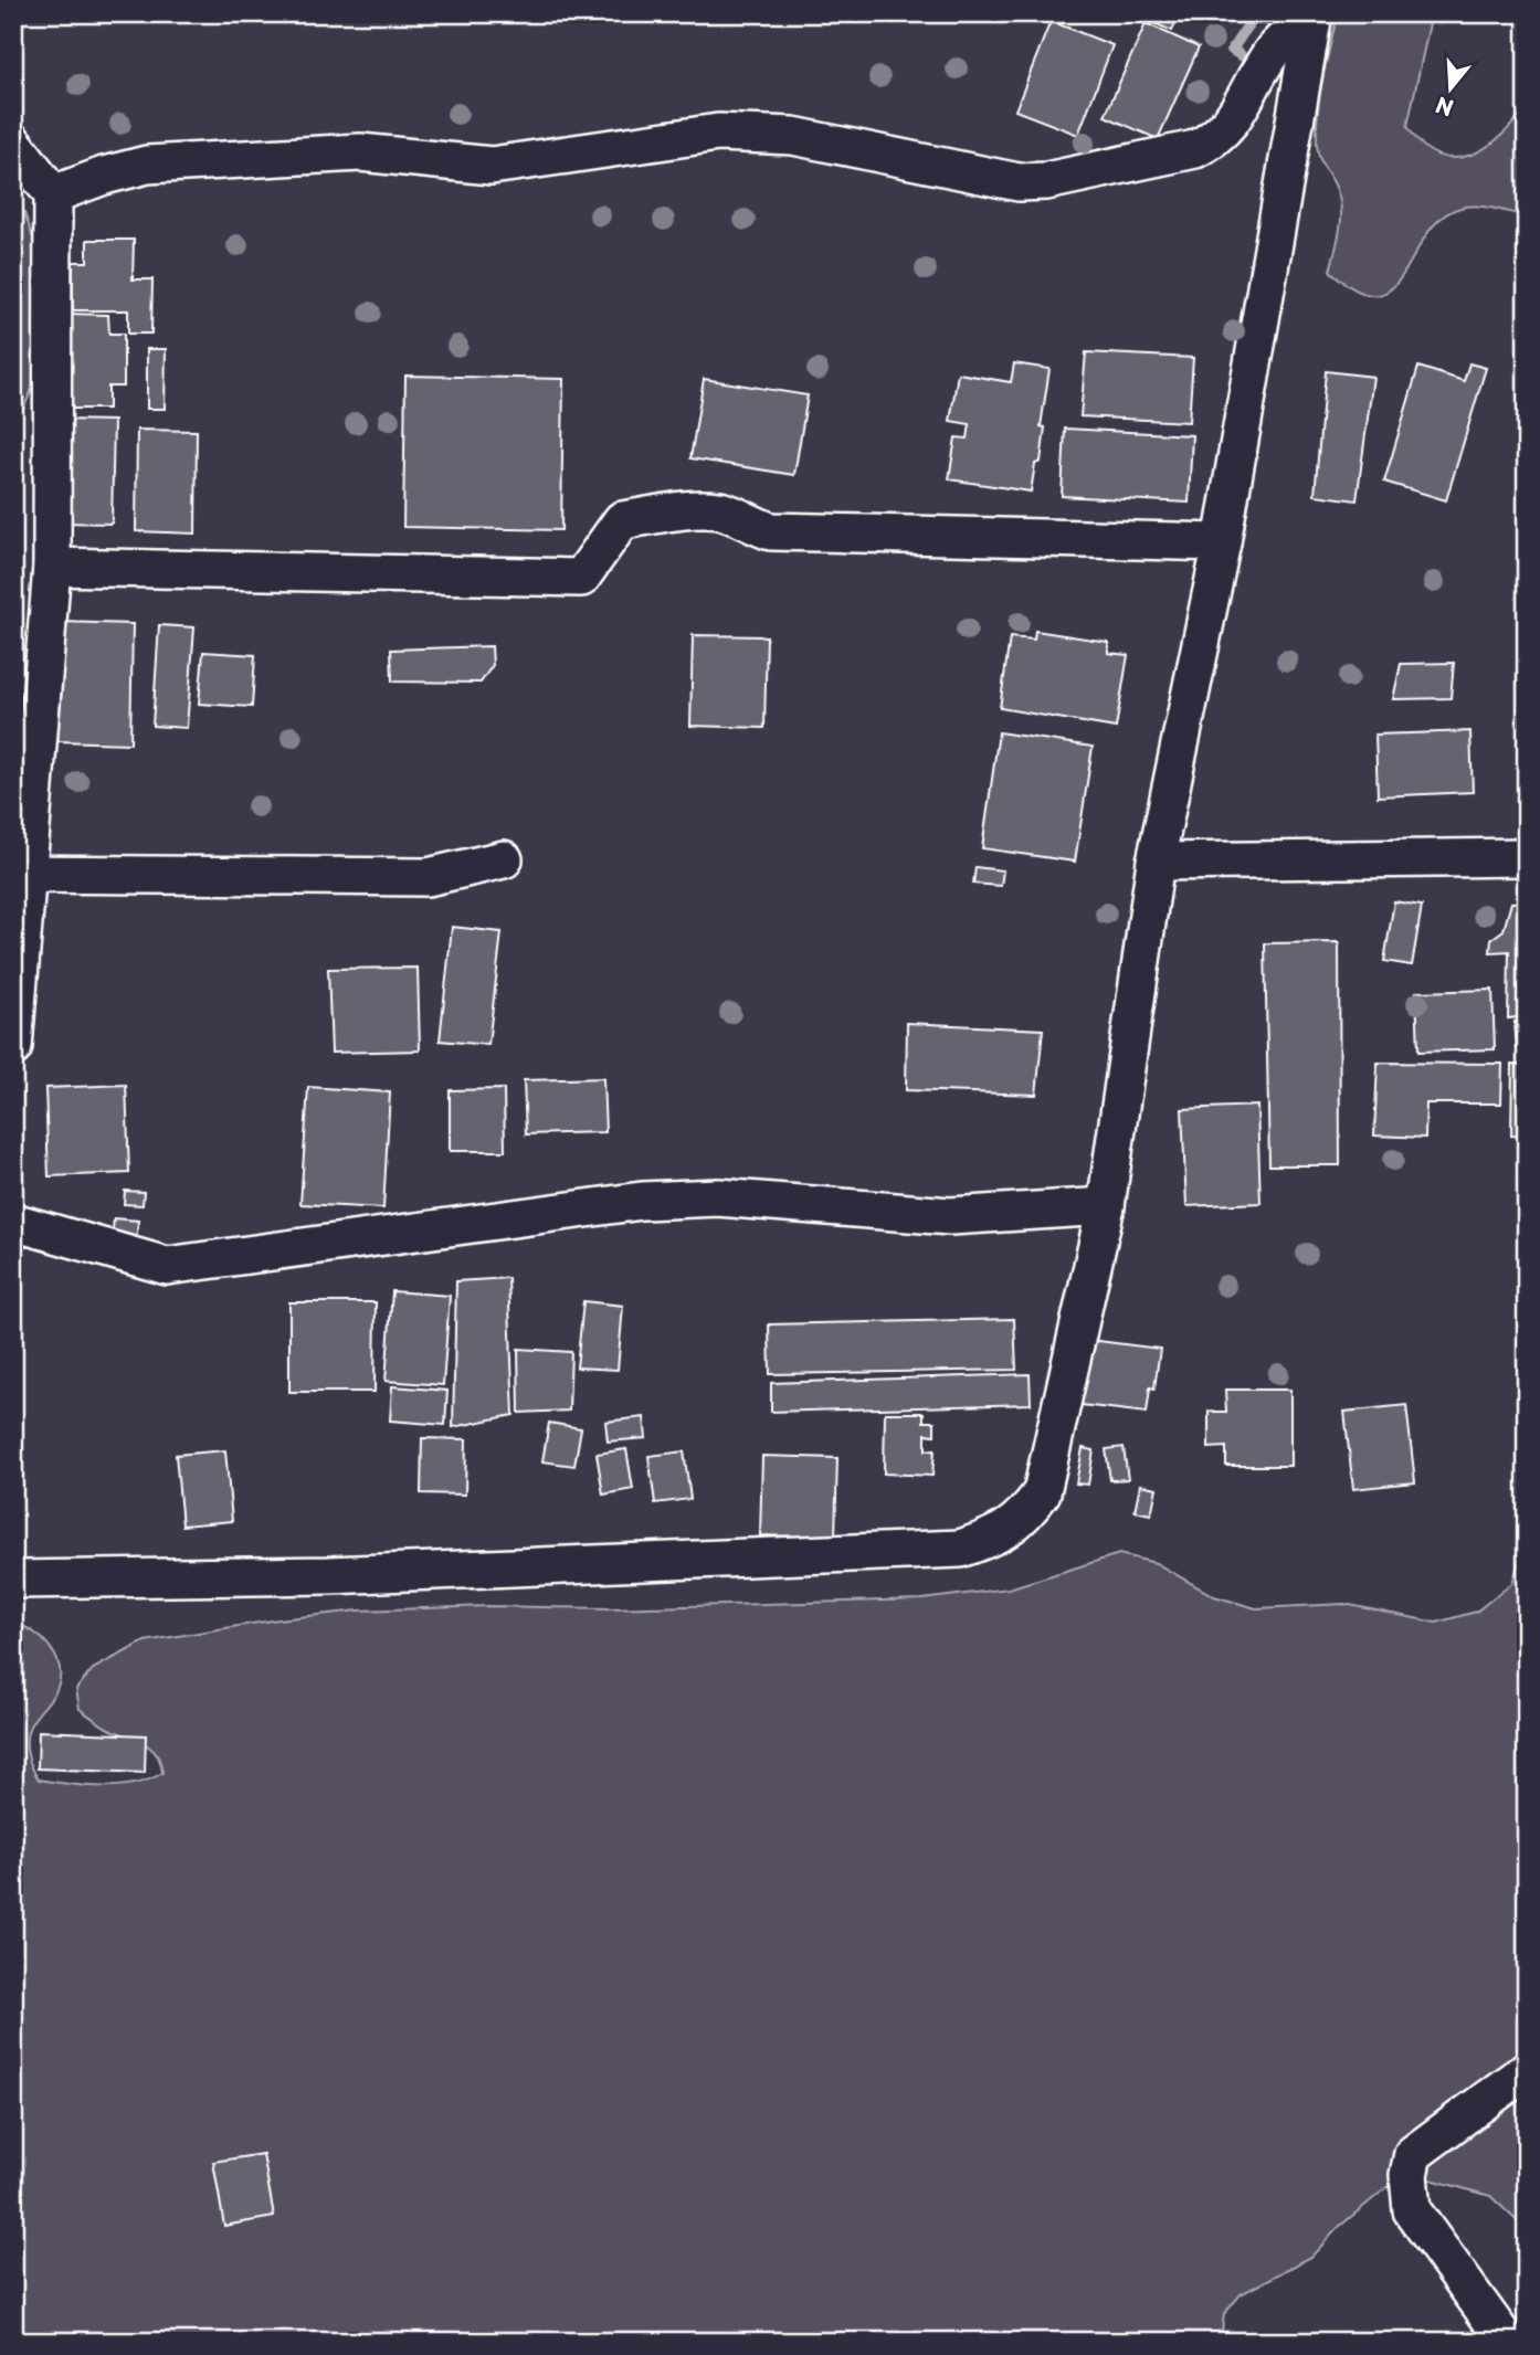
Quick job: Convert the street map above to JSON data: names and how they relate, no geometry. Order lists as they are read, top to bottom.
{
  "north": "bottom"
}
